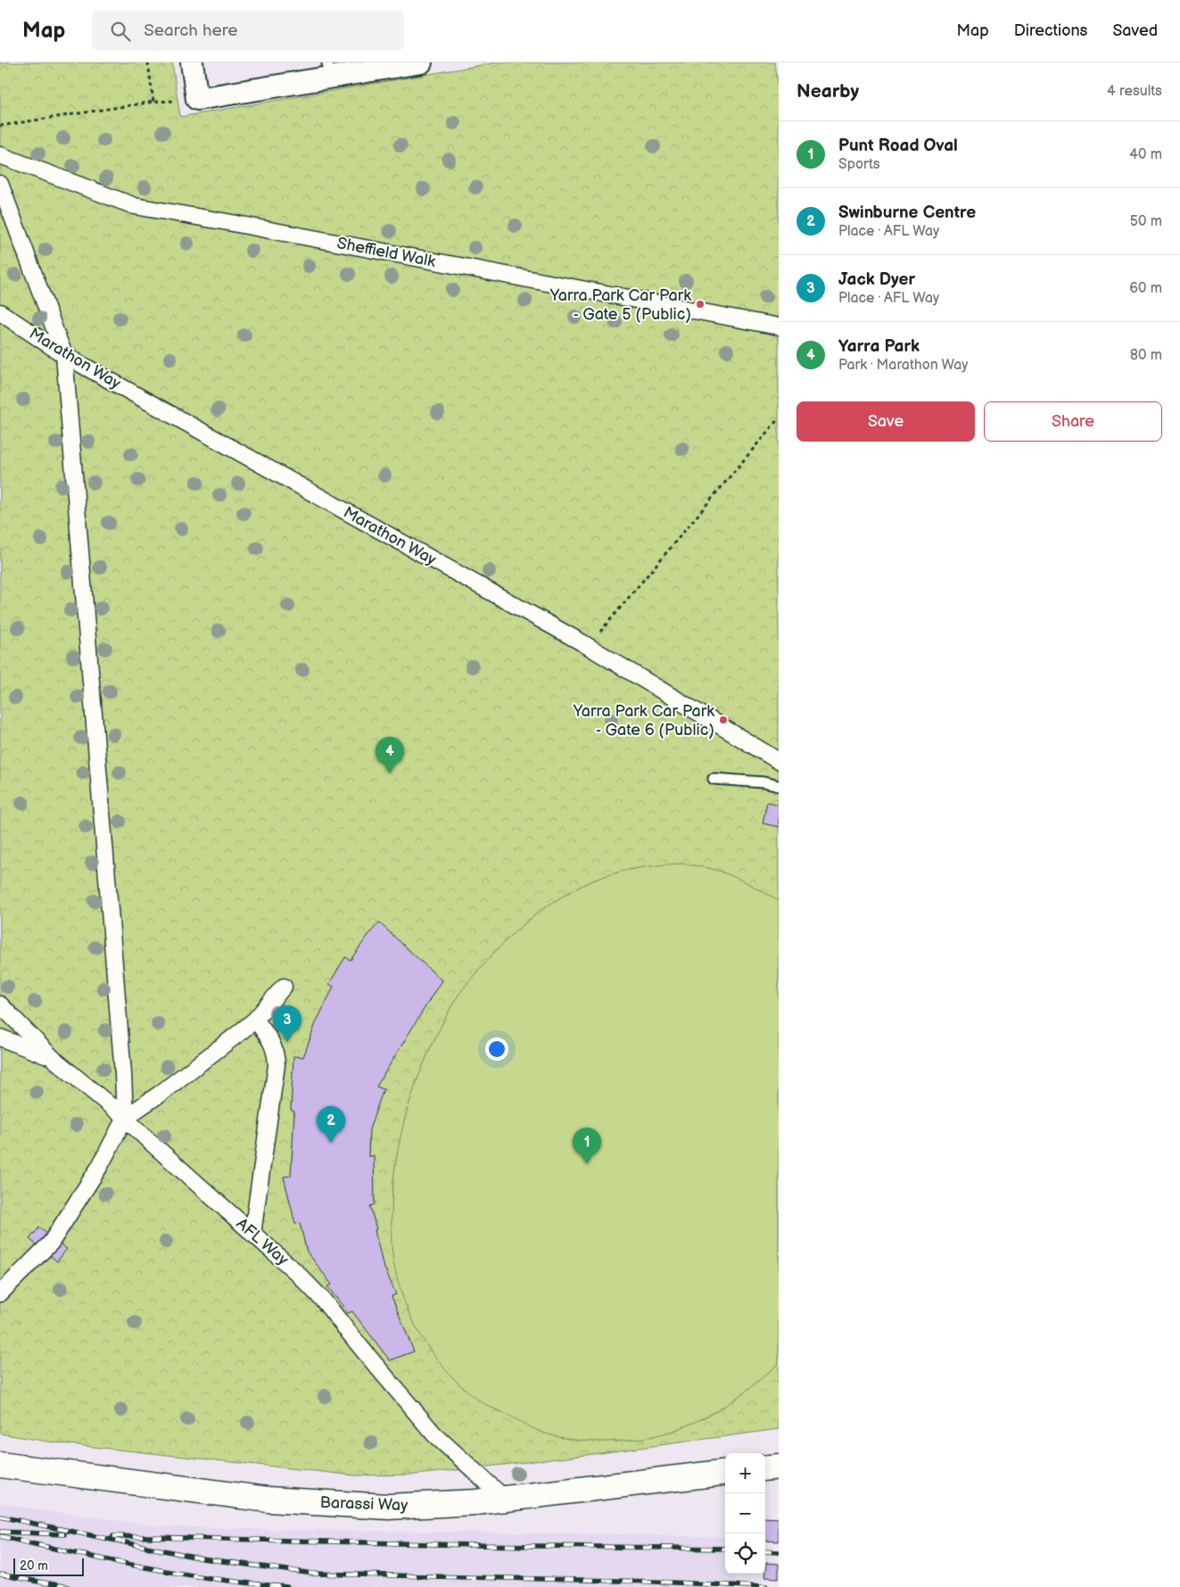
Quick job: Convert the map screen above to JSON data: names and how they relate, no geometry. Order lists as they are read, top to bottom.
{
  "streets": {
    "main road": ["Barassi Way"],
    "street": ["Sheffield Walk", "Marathon Way", "AFL Way"]
  },
  "crossings": [
    ["AFL Way", "Barassi Way"]
  ],
  "places": ["Yarra Park Car Park - Gate 5 (Public)", "Yarra Park Car Park - Gate 6 (Public)"],
  "scale_bar": "20 m",
  "page": {
    "header": "Map",
    "search": "Search here",
    "nav": ["Map", "Directions", "Saved"],
    "heading": ["Nearby", "4 results"],
    "list": [
      {
        "mark": "1",
        "name": "Punt Road Oval",
        "note": "Sports",
        "value": "40 m"
      },
      {
        "mark": "2",
        "name": "Swinburne Centre",
        "note": "Place · AFL Way",
        "value": "50 m"
      },
      {
        "mark": "3",
        "name": "Jack Dyer",
        "note": "Place · AFL Way",
        "value": "60 m"
      },
      {
        "mark": "4",
        "name": "Yarra Park",
        "note": "Park · Marathon Way",
        "value": "80 m"
      }
    ],
    "buttons": ["Save", "Share"],
    "pins": [
      "4",
      "3",
      "2",
      "1"
    ],
    "map_buttons": ["+", "−"],
    "scale": "20 m"
  }
}
